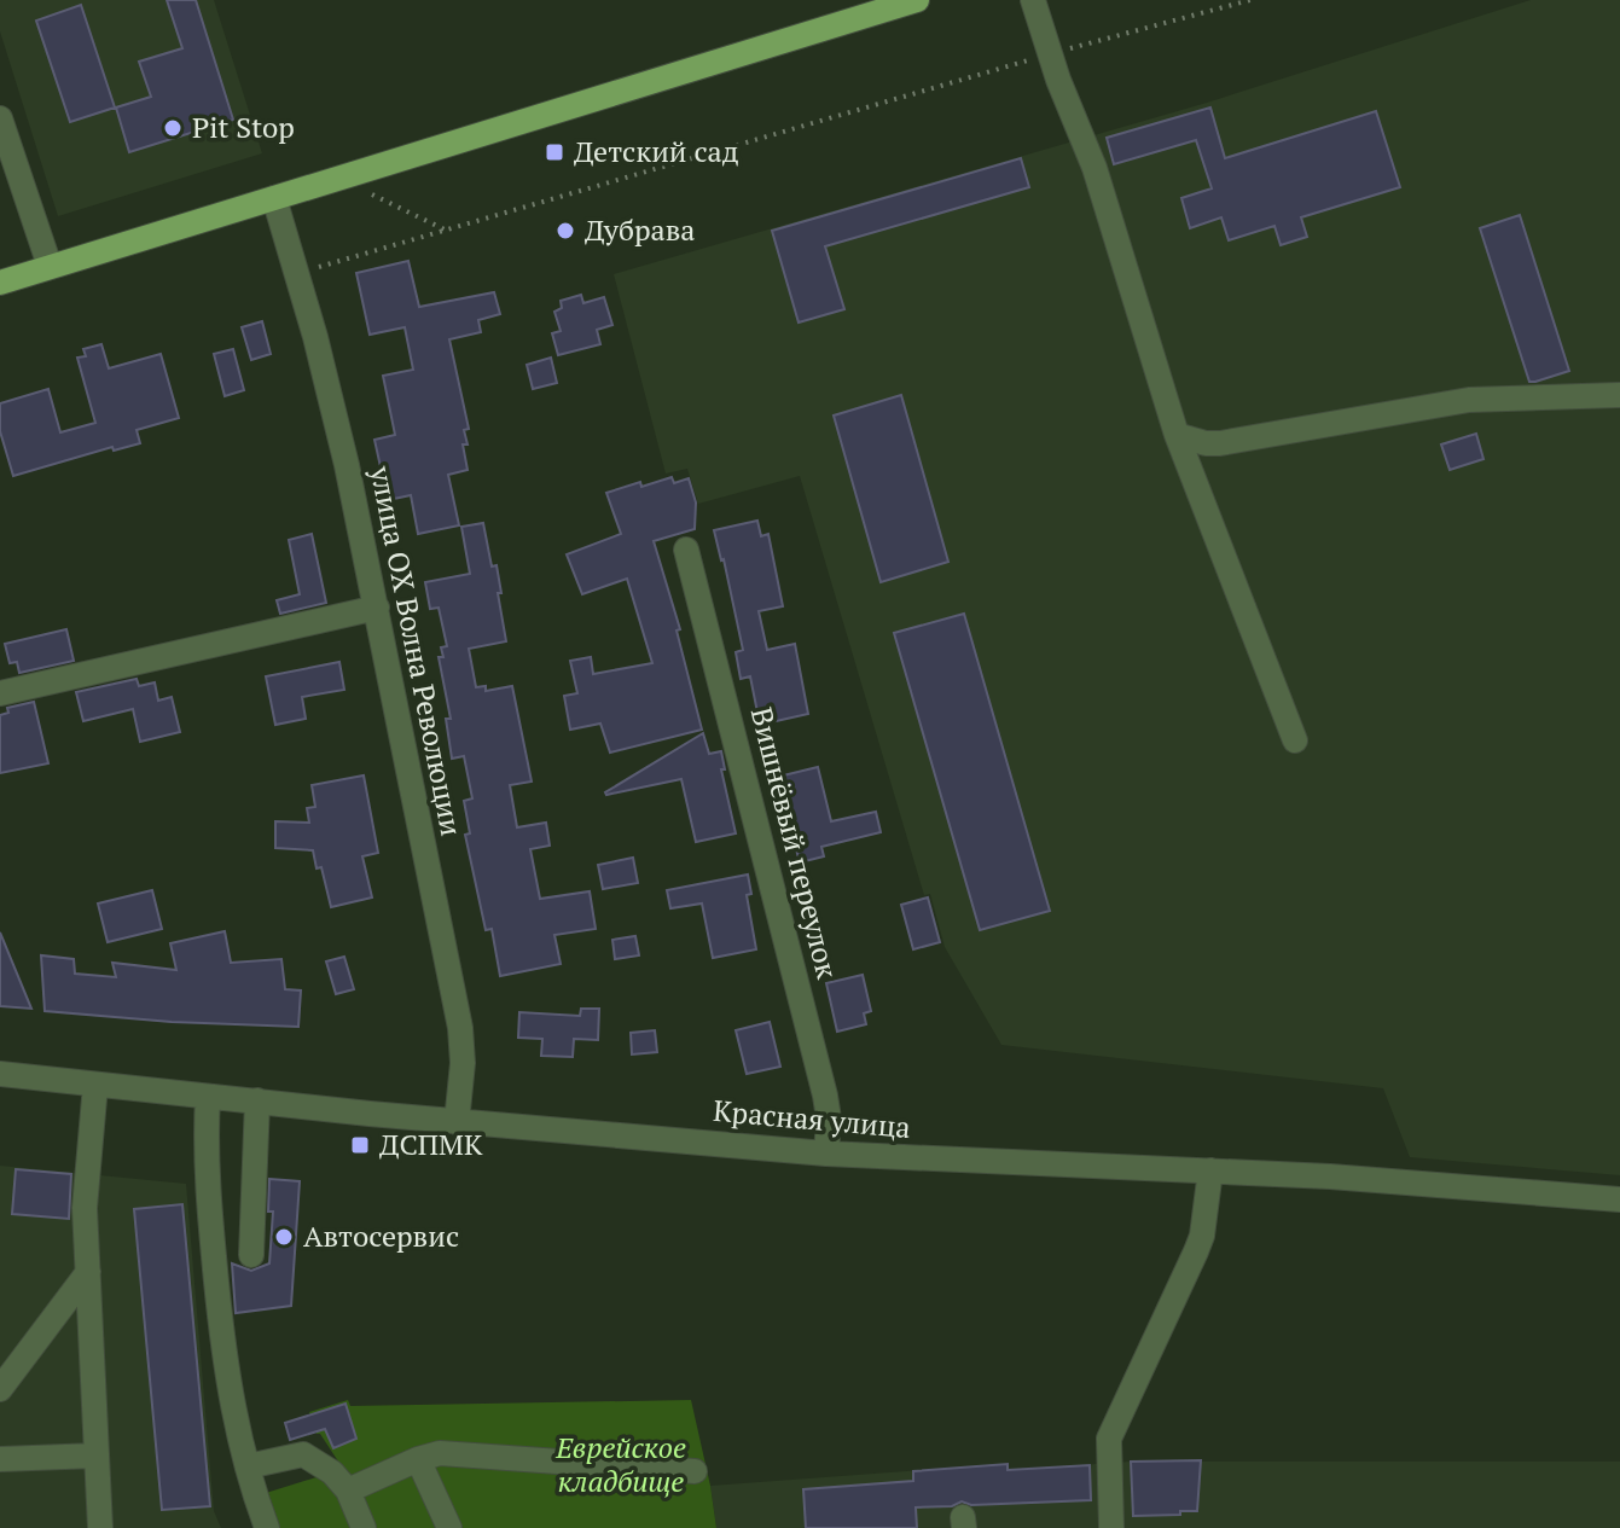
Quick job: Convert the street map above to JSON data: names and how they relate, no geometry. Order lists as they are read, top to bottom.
{
  "streets": {
    "street": ["улица ОХ Волна Революции", "Вишнёвый переулок", "Красная улица"]
  },
  "crossings": [
    ["улица ОХ Волна Революции", "Красная улица"],
    ["Вишнёвый переулок", "Красная улица"]
  ],
  "parks": ["Еврейское кладбище"],
  "places": {
    "other": ["Pit Stop", "Дубрава", "Автосервис"],
    "transit": ["Детский сад", "ДСПМК"]
  }
}
